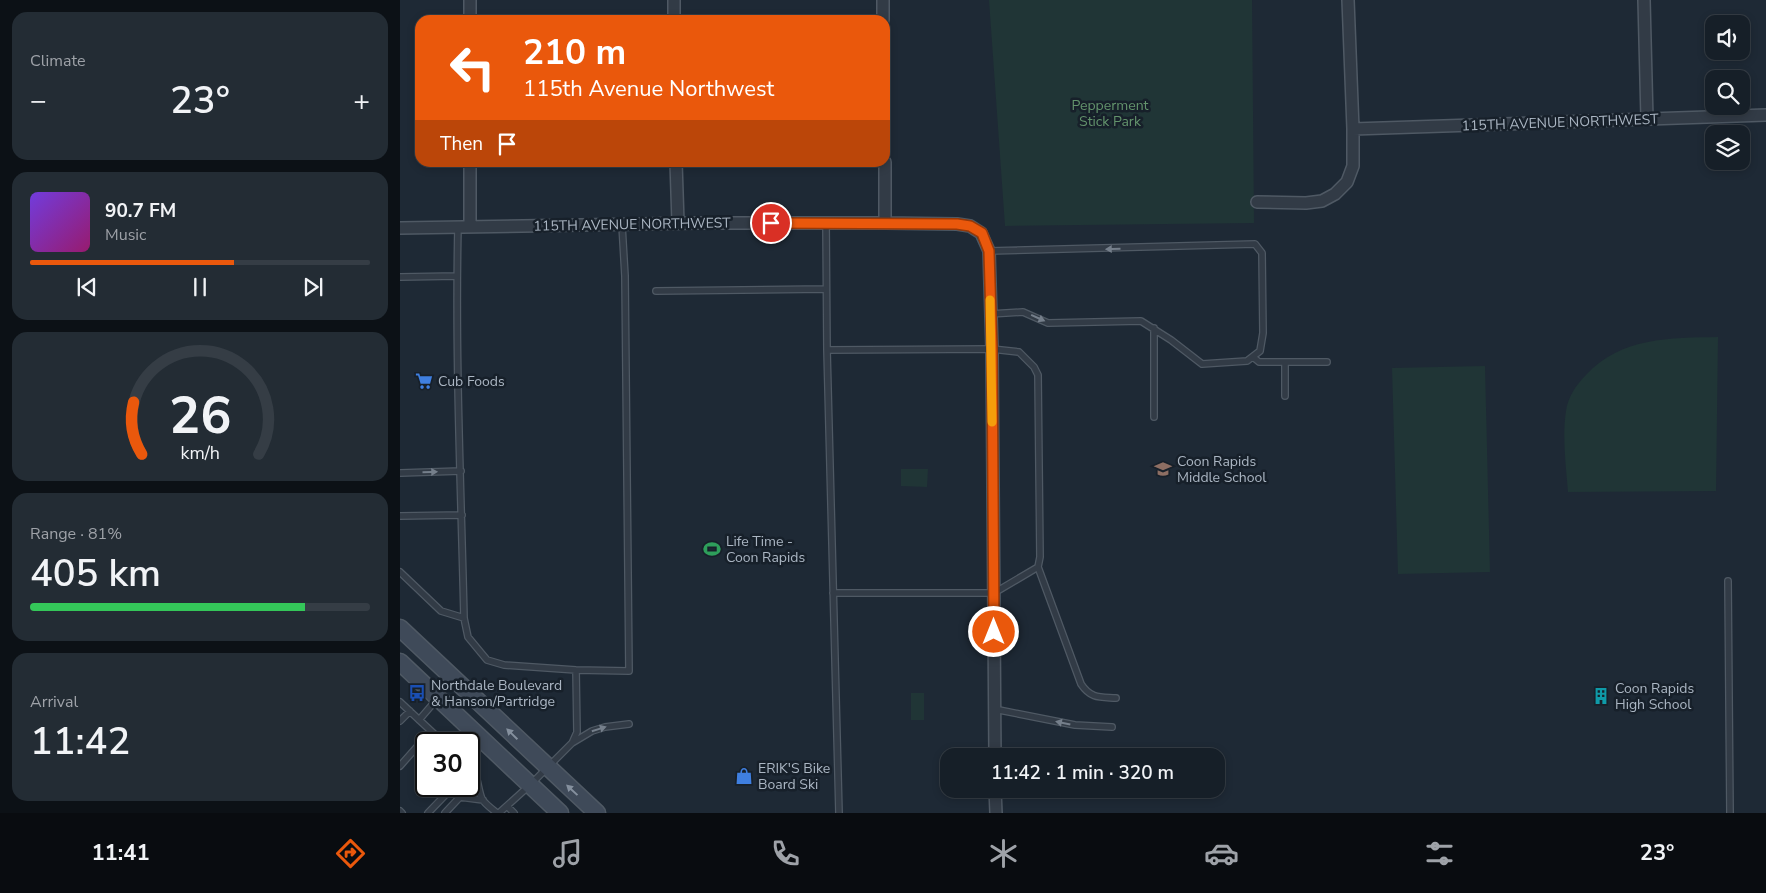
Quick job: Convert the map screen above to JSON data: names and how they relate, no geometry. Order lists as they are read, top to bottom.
{
  "streets": {
    "street": ["115TH AVENUE NORTHWEST"]
  },
  "parks": ["Pepperment Stick Park"],
  "places": {
    "supermarket": ["Cub Foods"],
    "school or university": ["Coon Rapids Middle School"],
    "sports": ["Life Time - Coon Rapids"],
    "bus stop": ["Northdale Boulevard & Hanson/Partridge"],
    "building": ["Coon Rapids High School"],
    "shop": ["ERIK'S Bike Board Ski"]
  },
  "page": {
    "tile": [
      "Climate",
      ["Range · 81%", "405 km"],
      ["Arrival", "11:42"]
    ],
    "turn": ["210 m", "115th Avenue Northwest"],
    "heat": ["−", "23°", "+"],
    "then": "Then",
    "song": ["90.7 FM", "Music"],
    "limit": "30",
    "trip": "11:42 · 1 min · 320 m",
    "tabs": ["11:41", "23°"],
    "gauge": ["26", "km/h"]
  }
}
